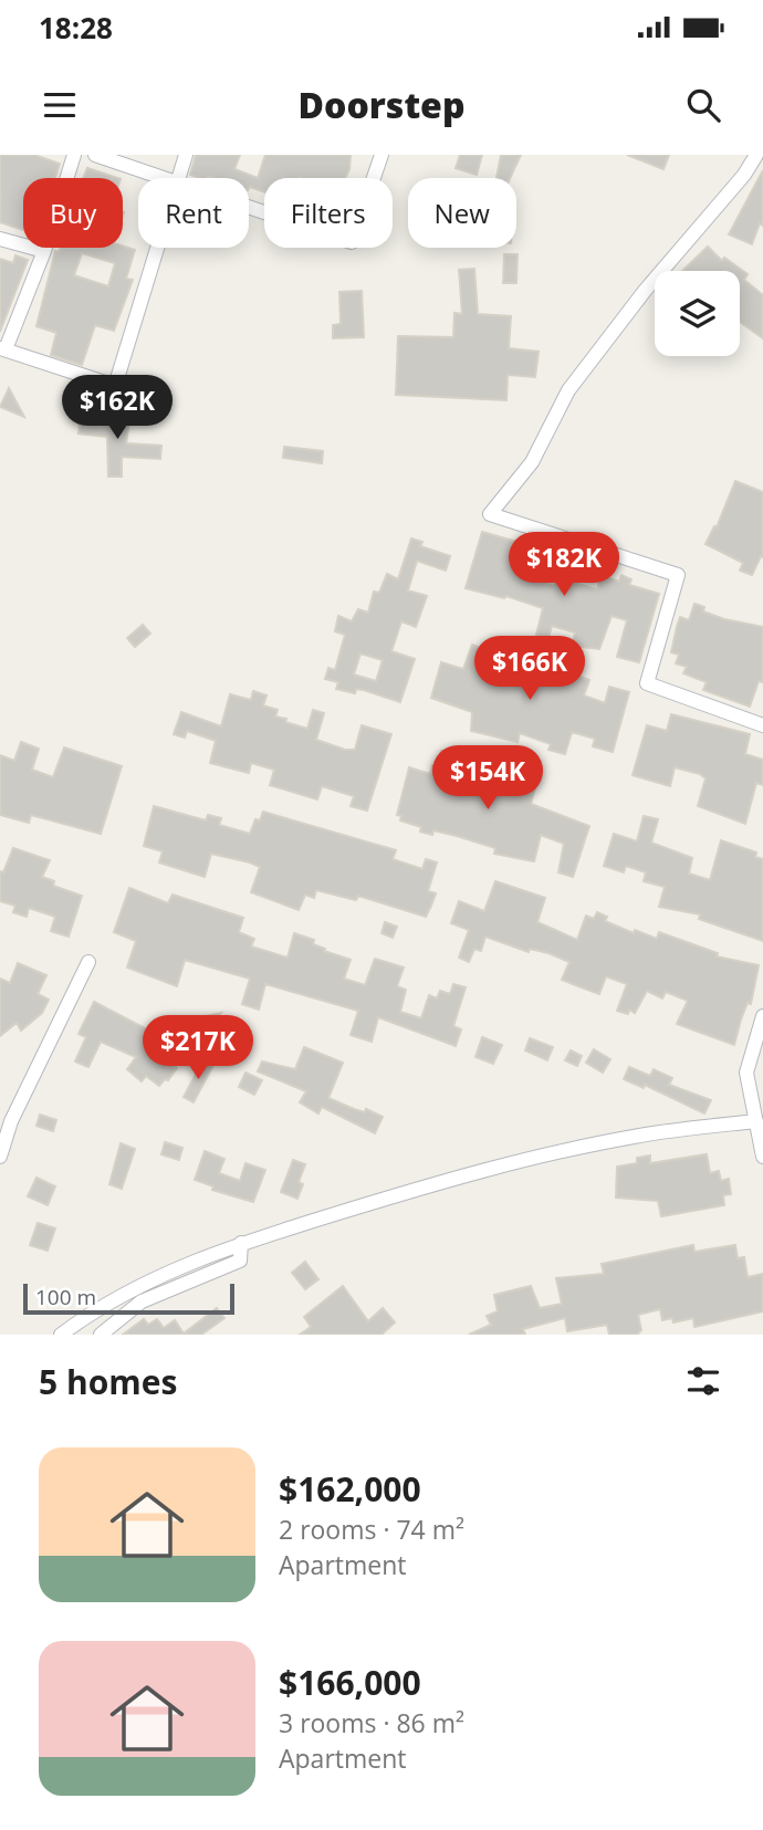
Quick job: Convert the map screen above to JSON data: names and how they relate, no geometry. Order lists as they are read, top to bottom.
{
  "scale_bar": "100 m",
  "page": {
    "status": "18:28",
    "header": "Doorstep",
    "chip": [
      "Buy",
      "Rent",
      "Filters",
      "New"
    ],
    "price": [
      "$162K",
      "$182K",
      "$166K",
      "$154K",
      "$217K"
    ],
    "scale": "100 m",
    "heading": "5 homes",
    "list": [
      {
        "name": "$162,000",
        "note": "2 rooms · 74 m² · Apartment"
      },
      {
        "name": "$166,000",
        "note": "3 rooms · 86 m² · Apartment"
      }
    ]
  }
}
